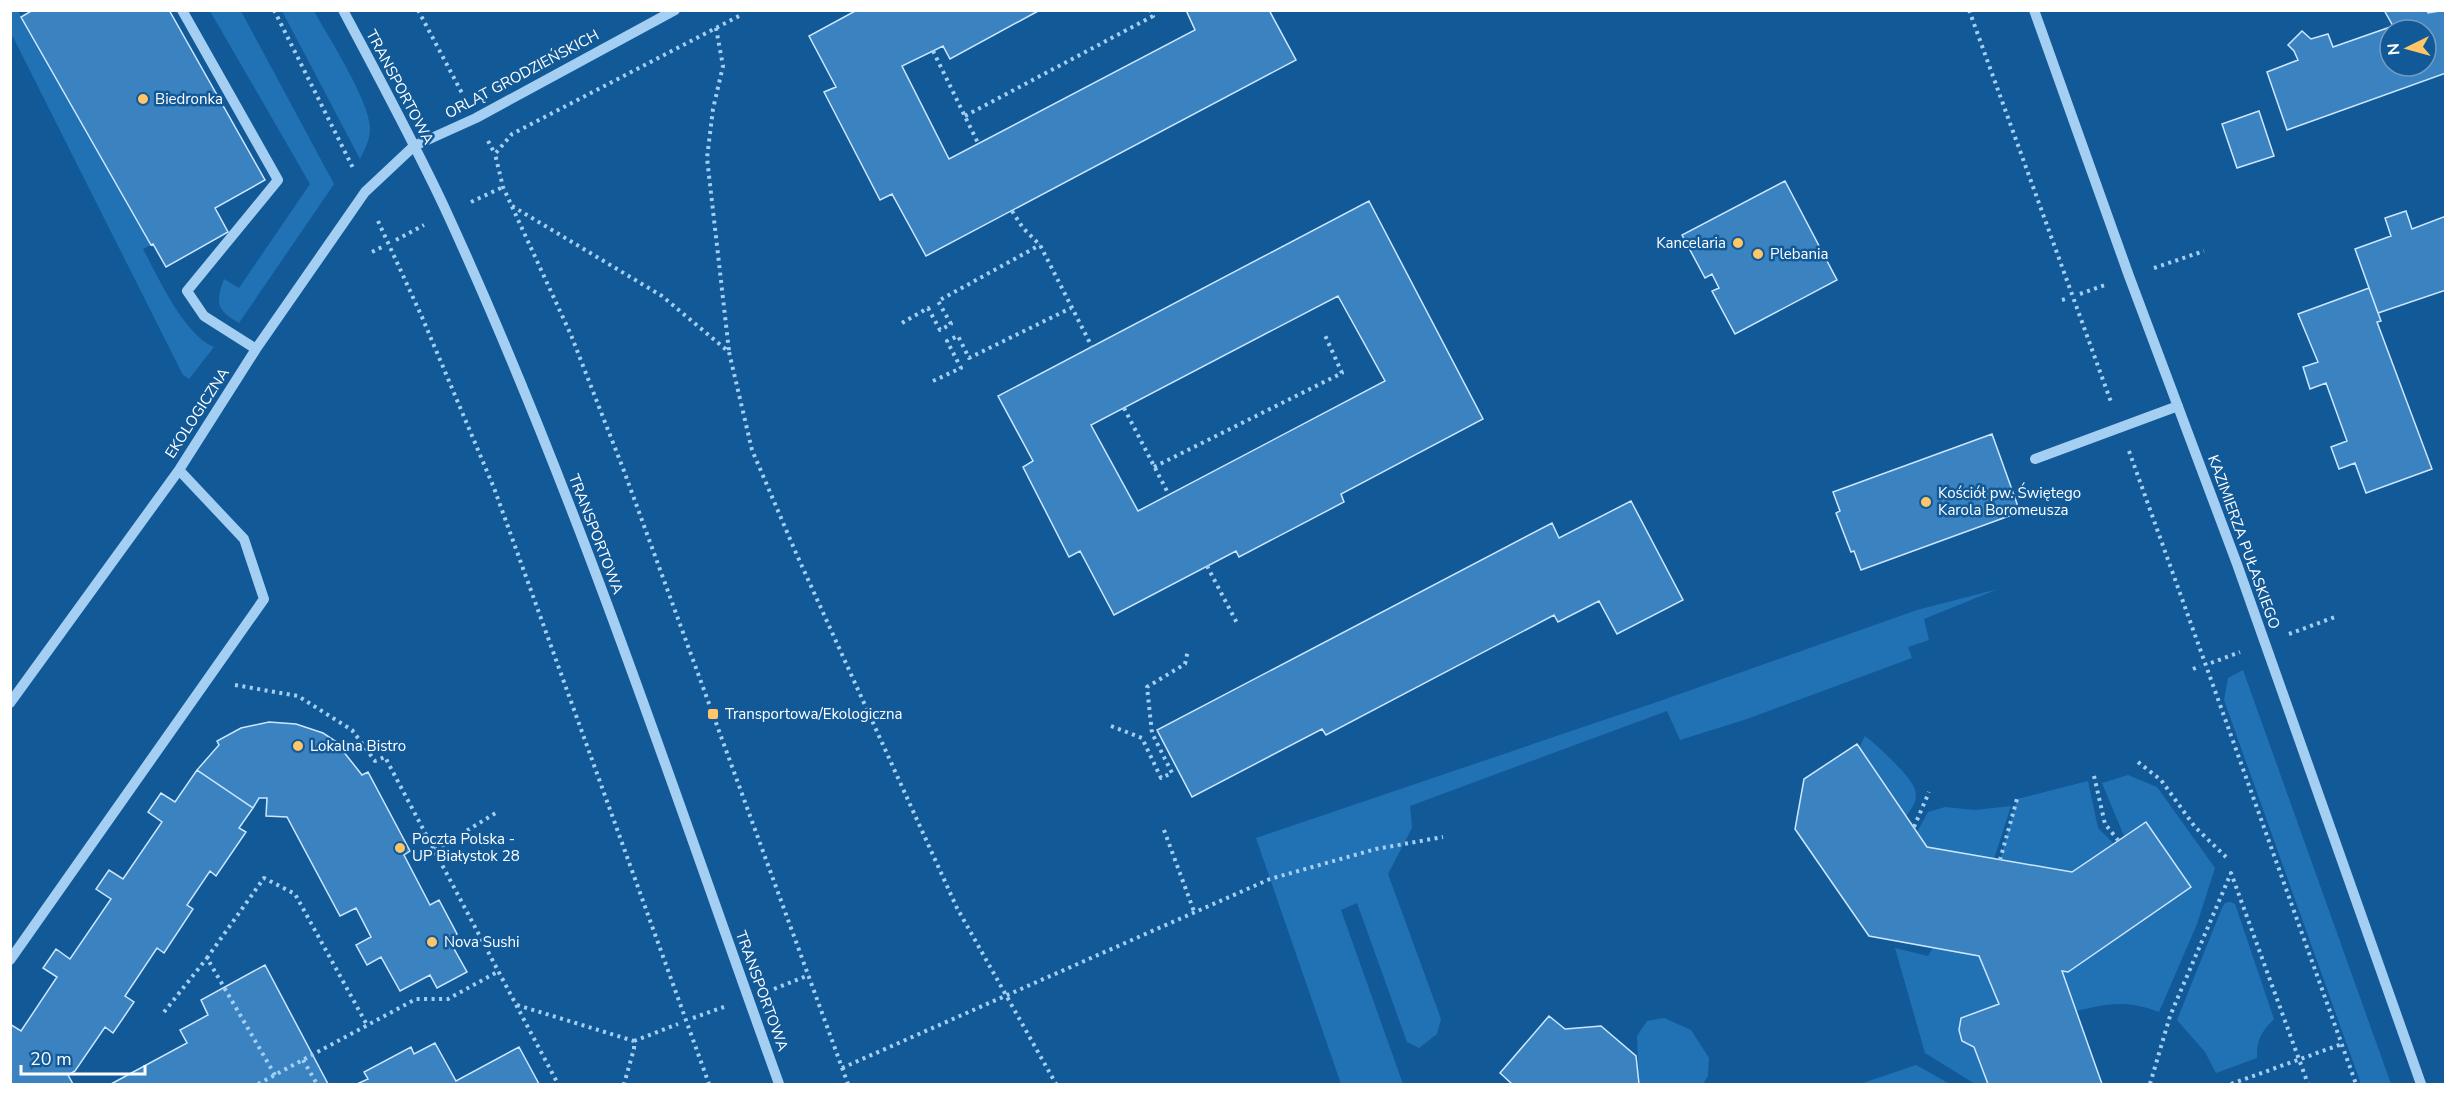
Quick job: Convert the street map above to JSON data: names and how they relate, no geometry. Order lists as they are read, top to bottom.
{
  "streets": {
    "street": [
      "ORLĄT GRODZIEŃSKICH",
      "TRANSPORTOWA",
      "EKOLOGICZNA",
      "KAZIMIERZA PUŁASKIEGO"
    ]
  },
  "crossings": [
    ["ORLĄT GRODZIEŃSKICH", "TRANSPORTOWA"],
    ["ORLĄT GRODZIEŃSKICH", "EKOLOGICZNA"],
    ["TRANSPORTOWA", "EKOLOGICZNA"]
  ],
  "places": {
    "other": [
      "Biedronka",
      "Kancelaria",
      "Plebania",
      "Kościół pw. Świętego Karola Boromeusza",
      "Lokalna Bistro",
      "Poczta Polska - UP Białystok 28",
      "Nova Sushi"
    ],
    "transit": ["Transportowa/Ekologiczna"]
  },
  "scale_bar": "20 m",
  "north": "left"
}
